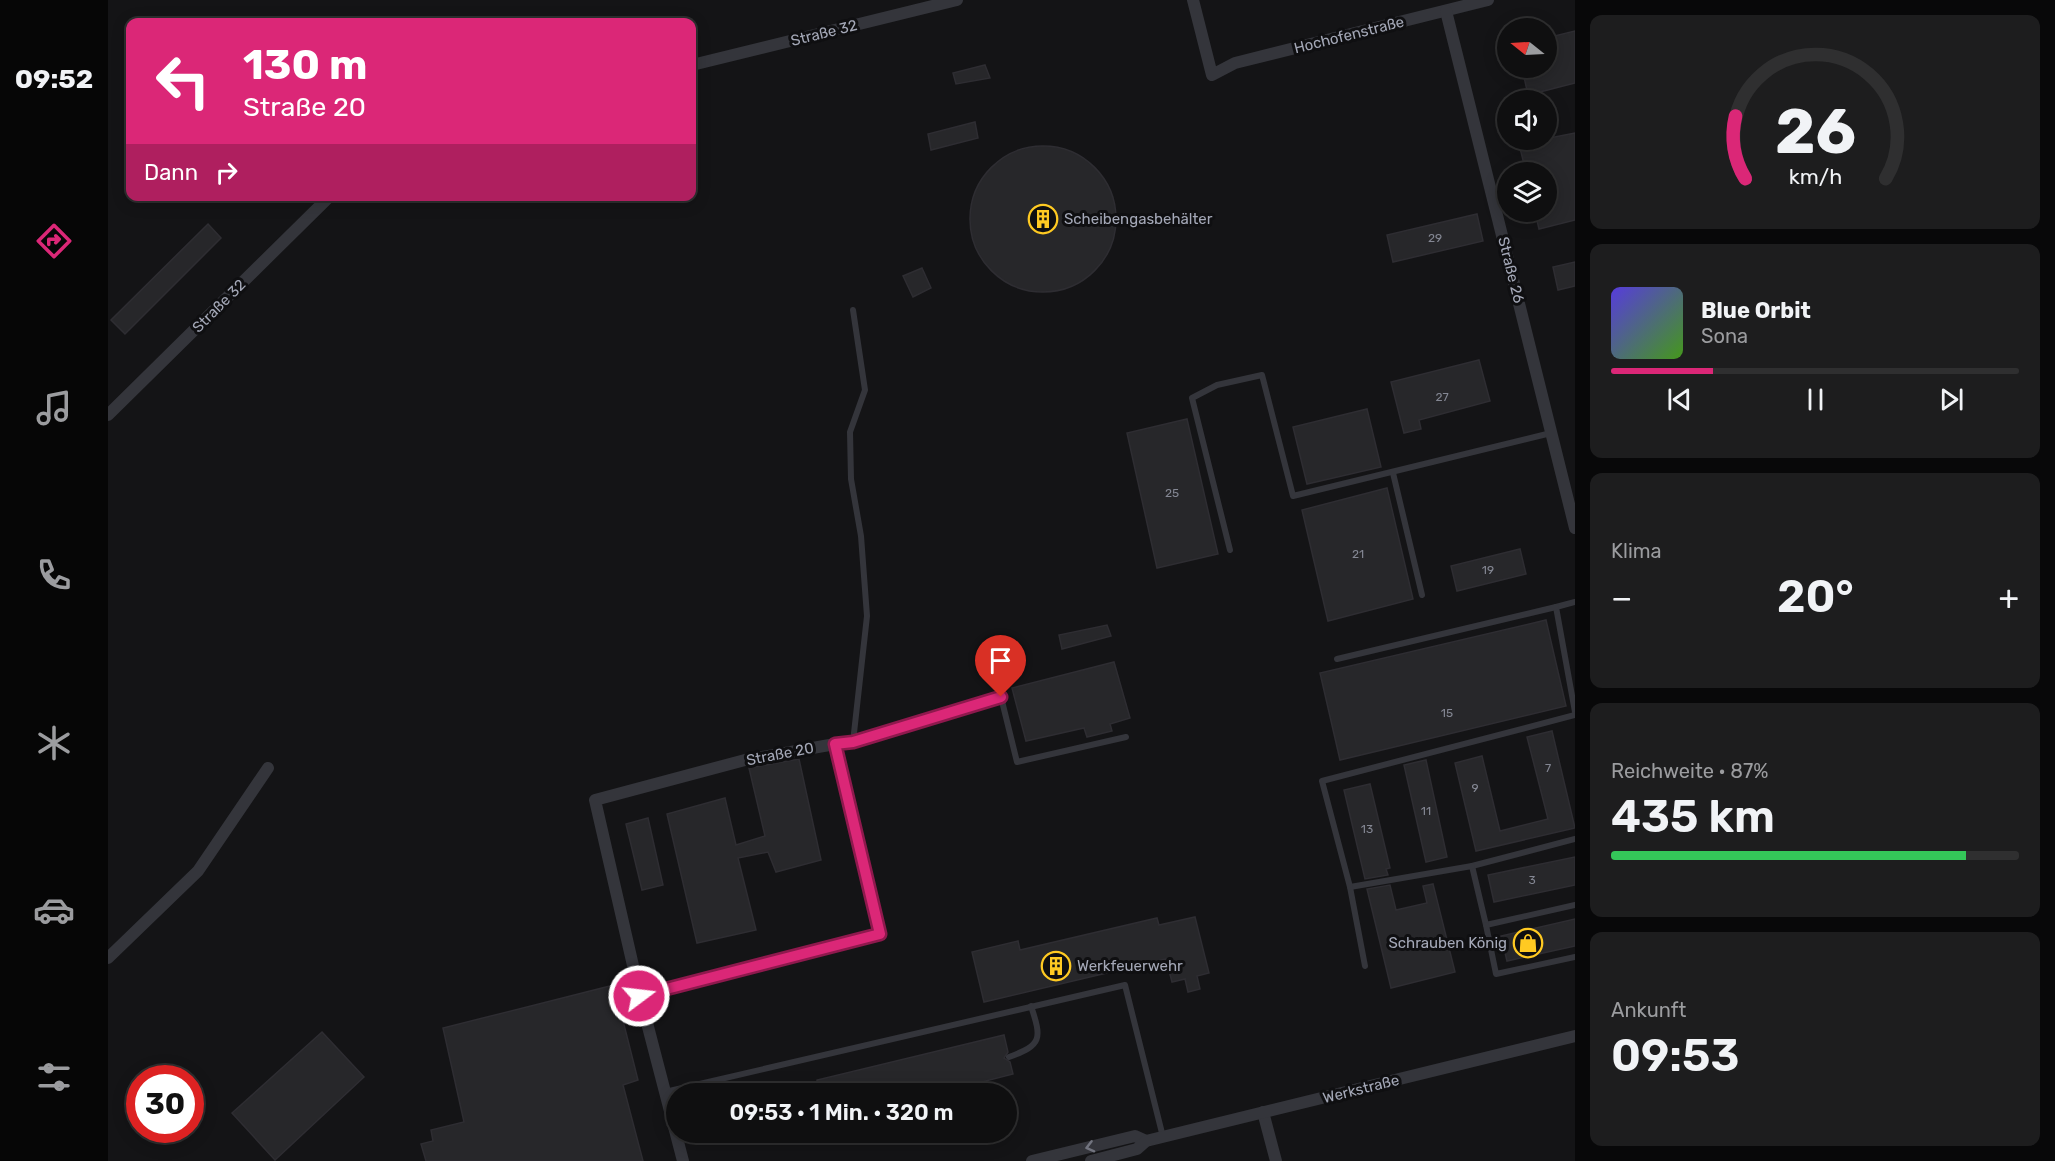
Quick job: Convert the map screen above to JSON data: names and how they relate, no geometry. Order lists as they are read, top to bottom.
{
  "streets": {
    "street": [
      "Straße 32",
      "Hochofenstraße",
      "Straße 26",
      "Straße 20",
      "Werkstraße"
    ]
  },
  "crossings": [
    ["Hochofenstraße", "Straße 26"]
  ],
  "places": {
    "building": ["Scheibengasbehälter", "Werkfeuerwehr"],
    "shop": ["Schrauben König"]
  },
  "house_numbers": [
    "29",
    "27",
    "25",
    "21",
    "19",
    "15",
    "7",
    "9",
    "11",
    "13",
    "3"
  ],
  "north": "left",
  "page": {
    "tabs": "09:52",
    "turn": ["130 m", "Straße 20"],
    "then": "Dann",
    "song": ["Blue Orbit", "Sona"],
    "tile": [
      "Klima",
      ["Reichweite · 87%", "435 km"],
      ["Ankunft", "09:53"]
    ],
    "heat": ["−", "20°", "+"],
    "limit": "30",
    "trip": "09:53 · 1 Min. · 320 m",
    "gauge": ["26", "km/h"]
  }
}
